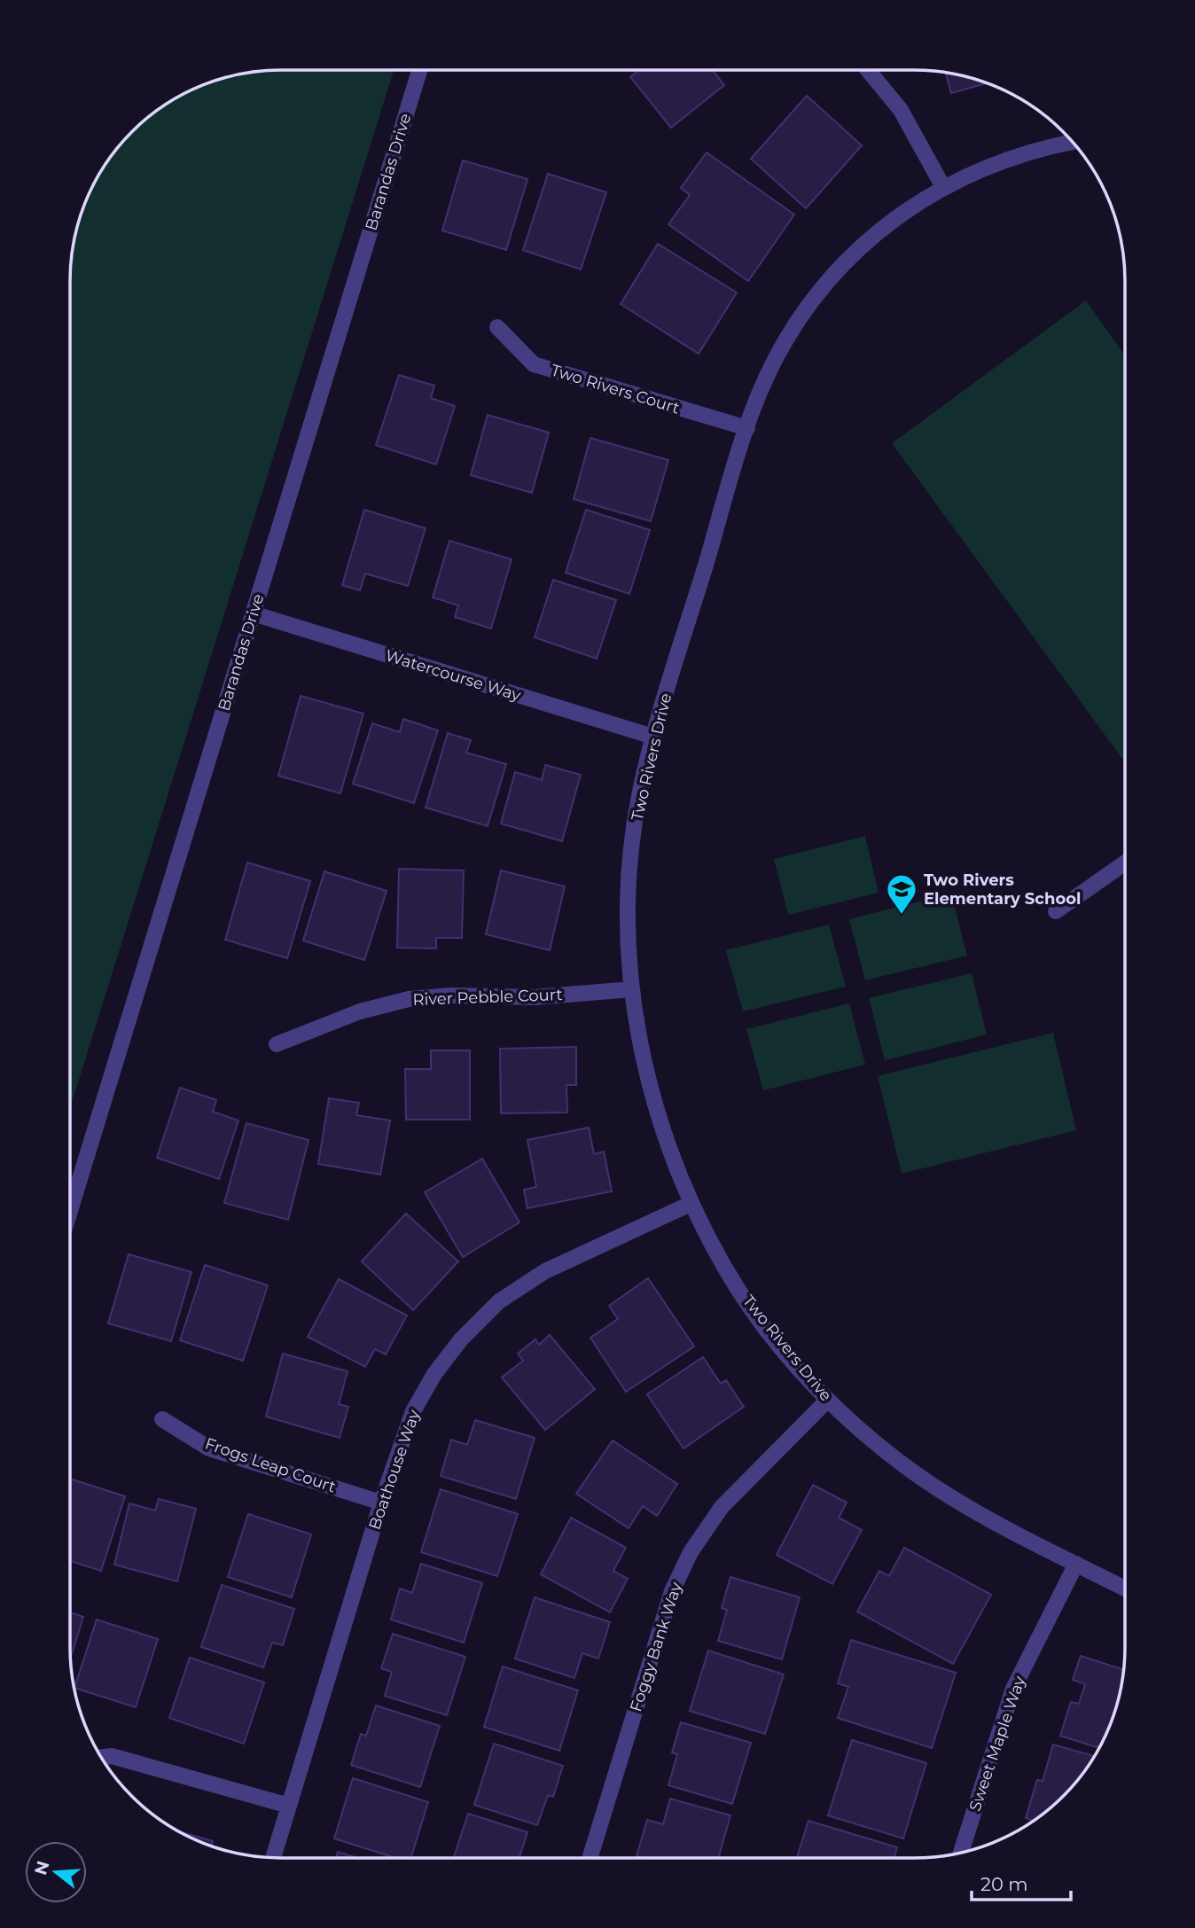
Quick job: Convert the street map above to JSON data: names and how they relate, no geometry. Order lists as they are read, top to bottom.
{
  "streets": {
    "street": [
      "Barandas Drive",
      "Two Rivers Court",
      "Watercourse Way",
      "Two Rivers Drive",
      "River Pebble Court",
      "Frogs Leap Court",
      "Boathouse Way",
      "Foggy Bank Way",
      "Sweet Maple Way"
    ]
  },
  "crossings": [
    ["Barandas Drive", "Watercourse Way"],
    ["Two Rivers Court", "Two Rivers Drive"],
    ["Watercourse Way", "Two Rivers Drive"],
    ["Two Rivers Drive", "River Pebble Court"],
    ["Two Rivers Drive", "Boathouse Way"],
    ["Two Rivers Drive", "Foggy Bank Way"],
    ["Two Rivers Drive", "Sweet Maple Way"],
    ["Frogs Leap Court", "Boathouse Way"]
  ],
  "places": {
    "school or university": ["Two Rivers Elementary School"]
  },
  "scale_bar": "20 m",
  "north": "left"
}
